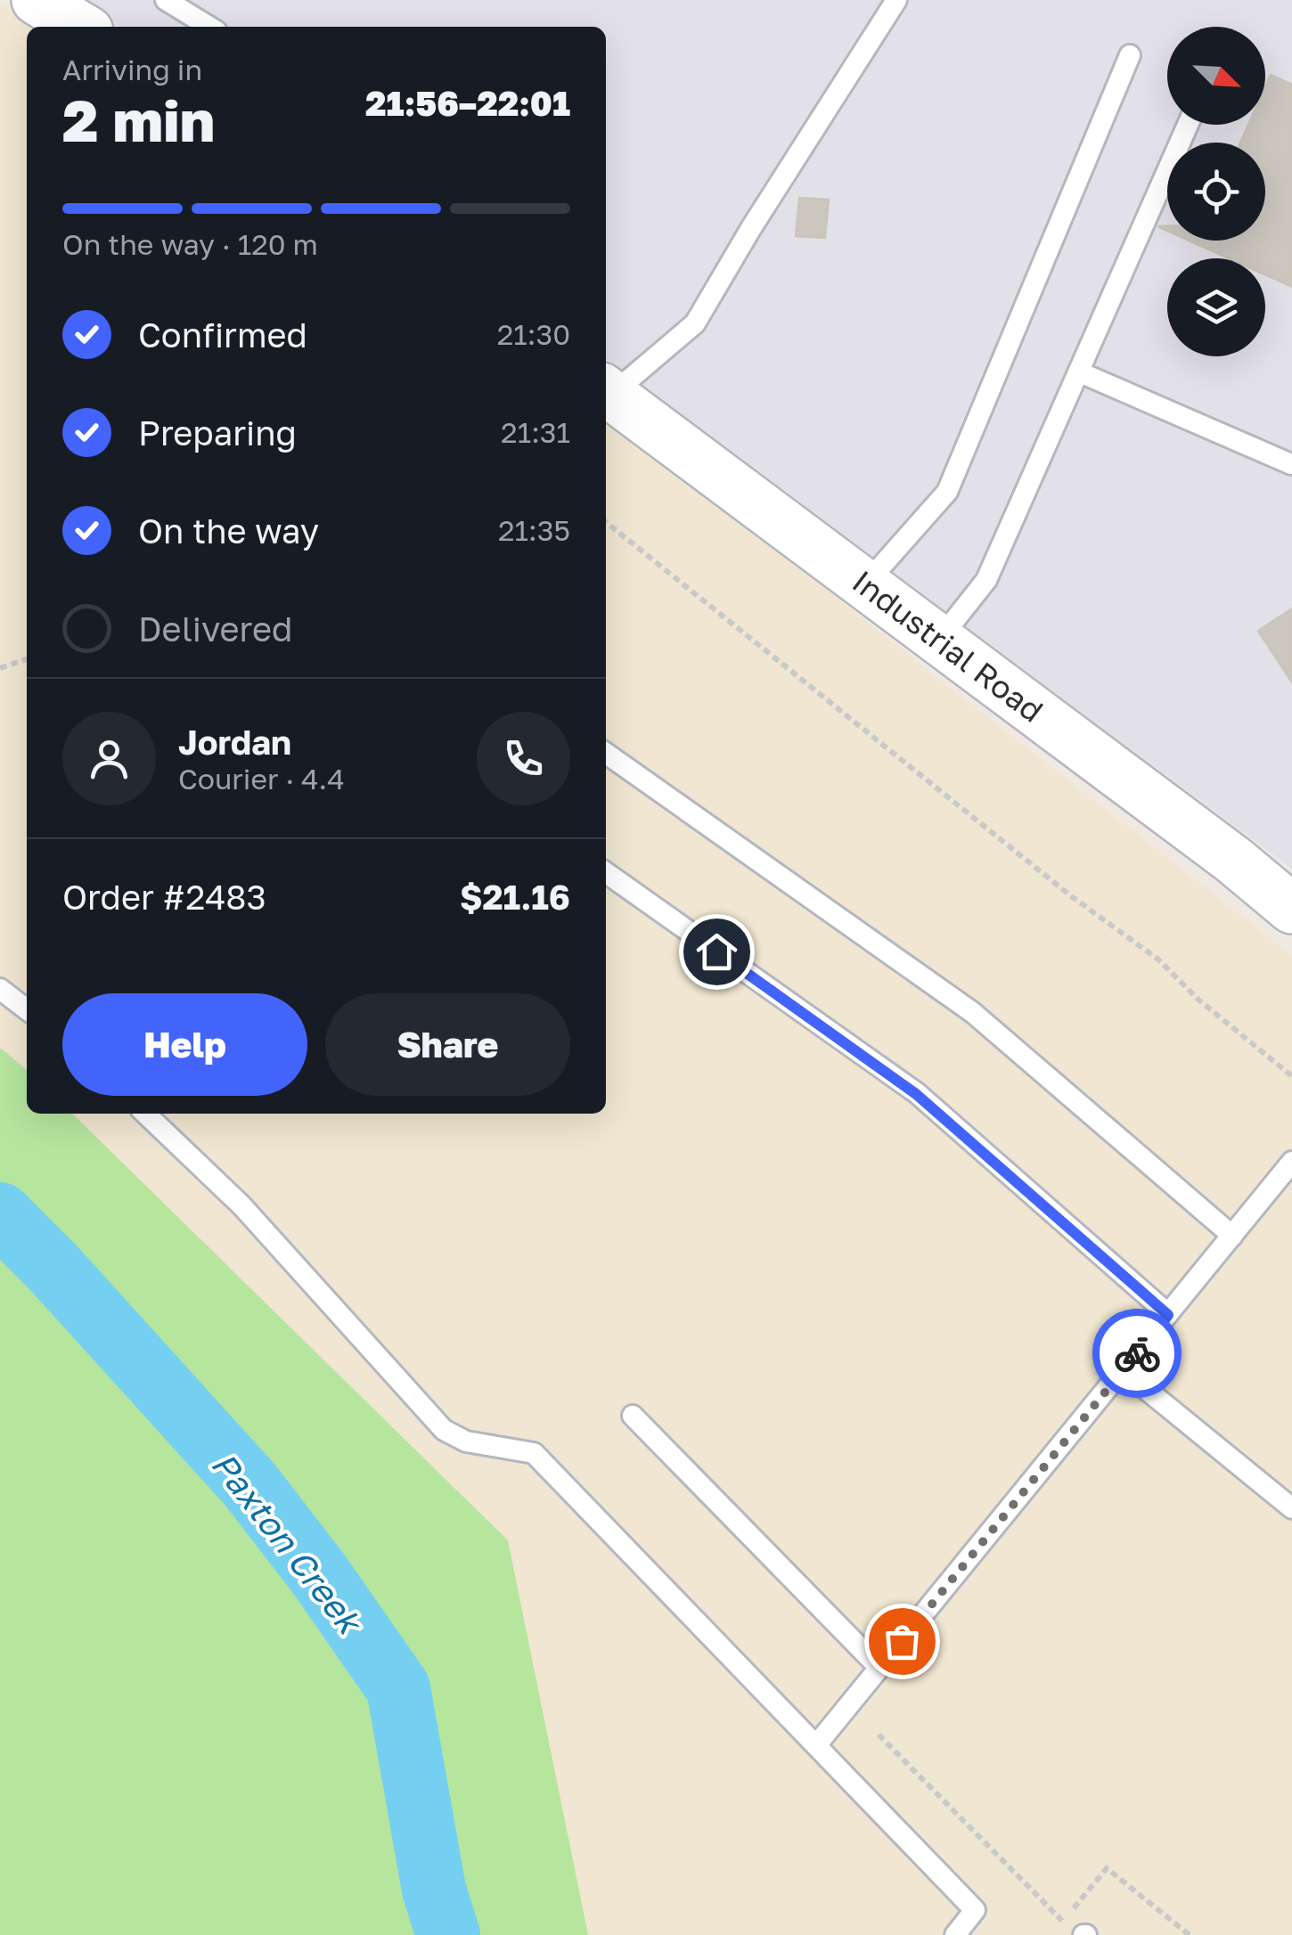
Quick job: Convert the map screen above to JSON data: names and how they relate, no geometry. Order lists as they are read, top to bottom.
{
  "streets": {
    "street": ["Industrial Road"]
  },
  "water": ["Paxton Creek"],
  "north": "bottom right",
  "page": {
    "heading": ["2 min", "Arriving in", "21:56–22:01"],
    "panel": [
      "Jordan",
      "Courier · 4.4",
      "Order #2483",
      "$21.16"
    ],
    "bar": "On the way · 120 m",
    "list": [
      ["Confirmed", "21:30"],
      ["Preparing", "21:31"],
      ["On the way", "21:35"],
      "Delivered"
    ],
    "buttons": ["Help", "Share"]
  }
}
